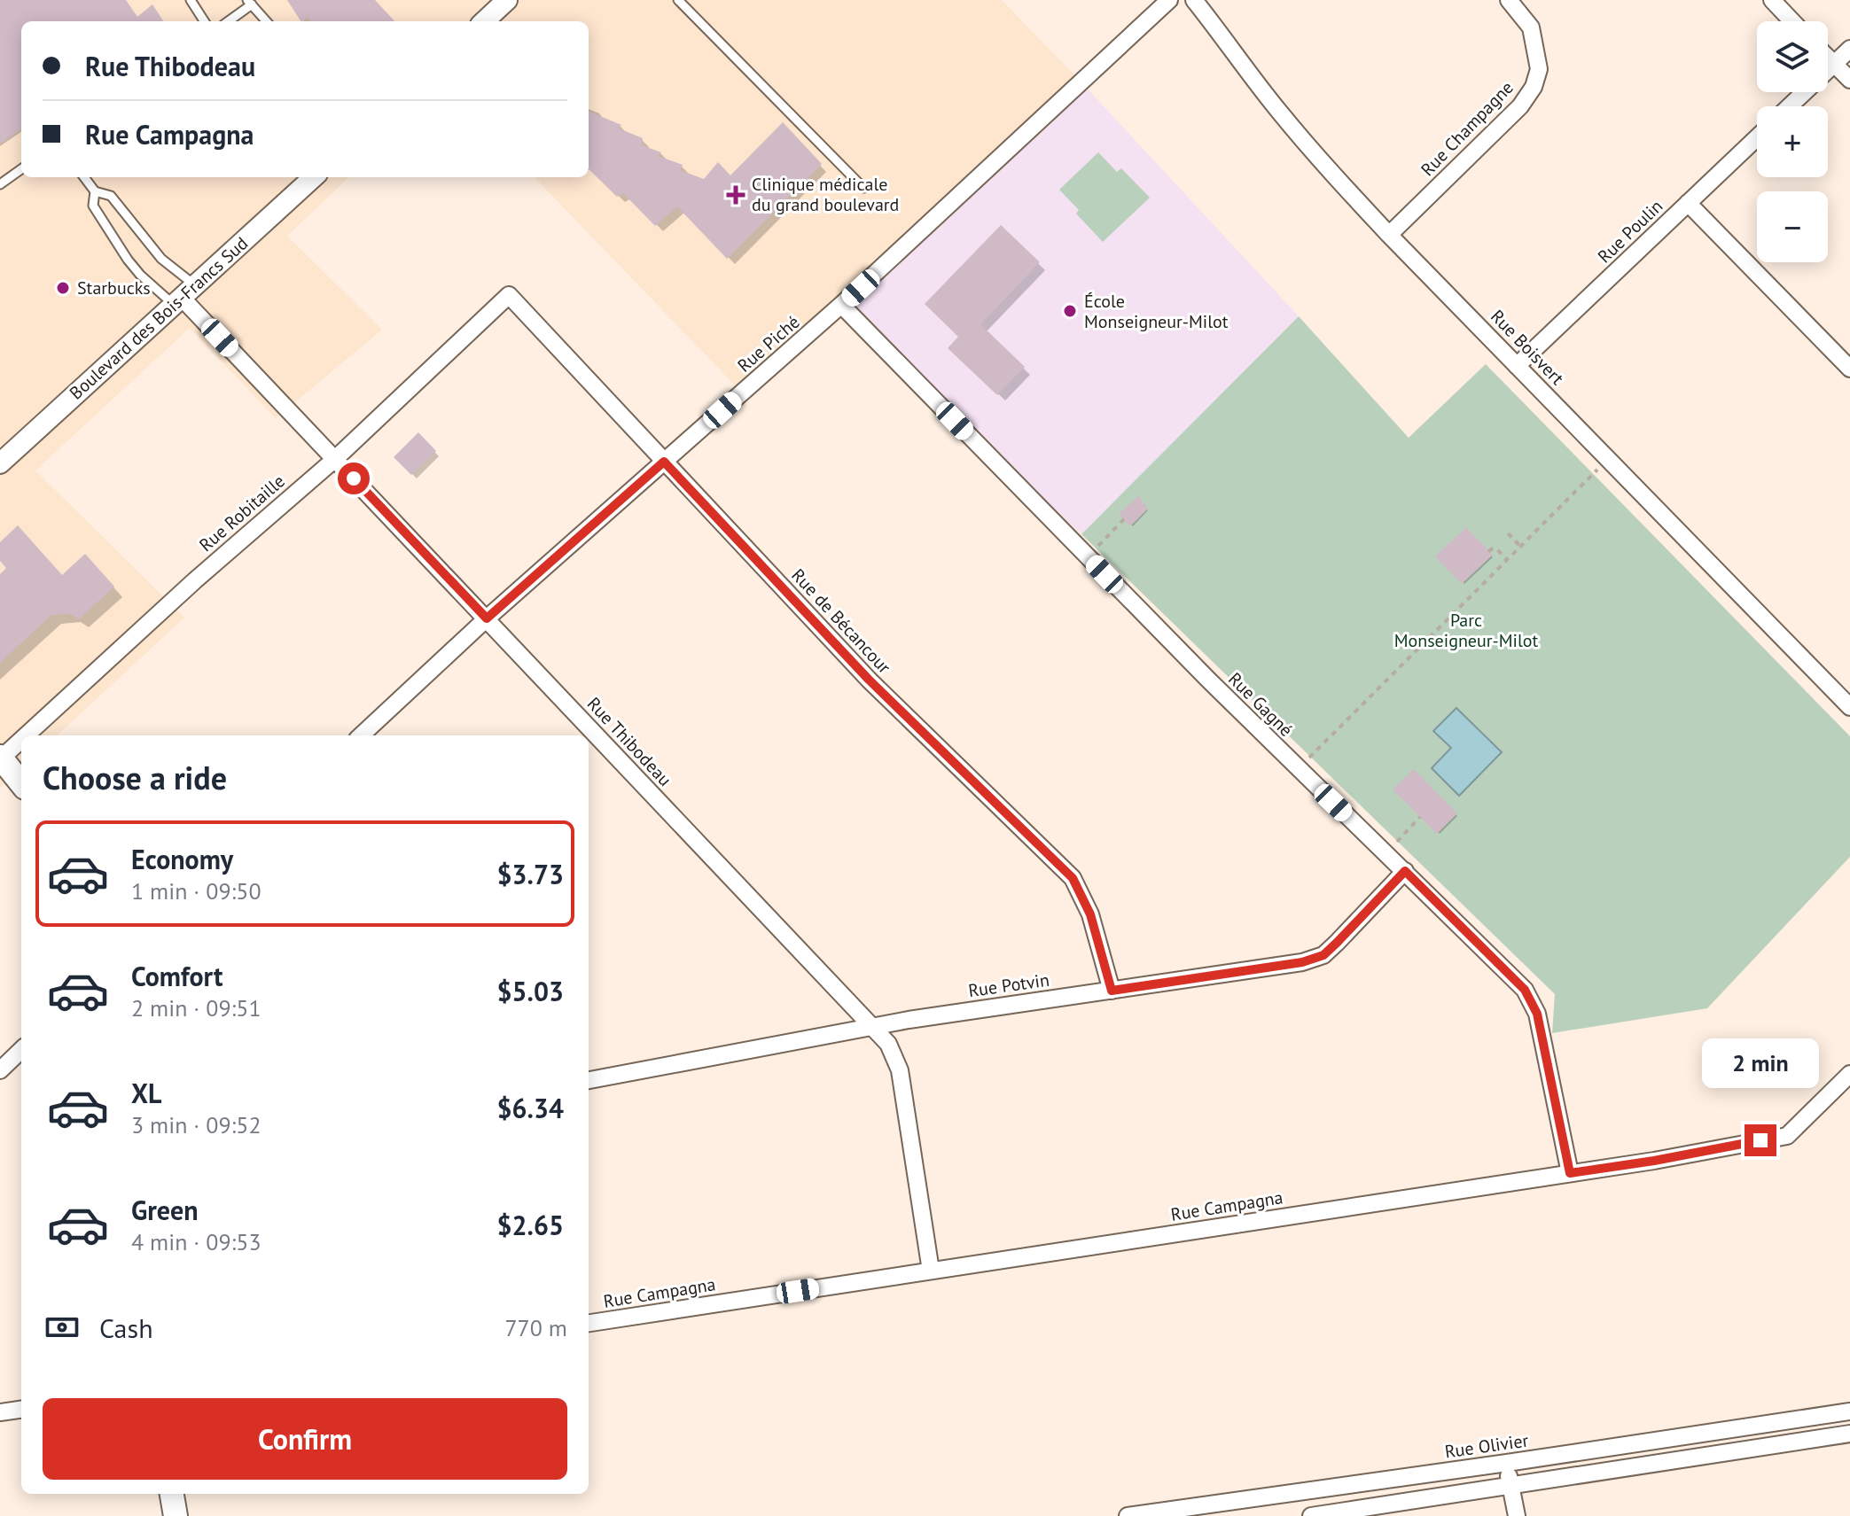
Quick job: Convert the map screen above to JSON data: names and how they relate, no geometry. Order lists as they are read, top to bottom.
{
  "streets": {
    "street": [
      "Rue Champagne",
      "Rue Poulin",
      "Boulevard des Bois-Francs Sud",
      "Rue Piché",
      "Rue Boisvert",
      "Rue Robitaille",
      "Rue de Bécancour",
      "Rue Gagné",
      "Rue Thibodeau",
      "Rue Potvin",
      "Rue Campagna",
      "Rue Olivier"
    ]
  },
  "crossings": [
    ["Rue Champagne", "Rue Boisvert"],
    ["Rue Poulin", "Rue Boisvert"],
    ["Boulevard des Bois-Francs Sud", "Rue Thibodeau"],
    ["Rue Piché", "Rue de Bécancour"],
    ["Rue Piché", "Rue Gagné"],
    ["Rue Piché", "Rue Thibodeau"],
    ["Rue Robitaille", "Rue de Bécancour"],
    ["Rue Robitaille", "Rue Thibodeau"],
    ["Rue de Bécancour", "Rue Potvin"],
    ["Rue Gagné", "Rue Potvin"],
    ["Rue Gagné", "Rue Campagna"],
    ["Rue Thibodeau", "Rue Potvin"],
    ["Rue Thibodeau", "Rue Campagna"]
  ],
  "parks": ["Parc Monseigneur-Milot"],
  "places": {
    "health": ["Clinique médicale du grand boulevard"],
    "other": ["Starbucks", "École Monseigneur-Milot"]
  },
  "page": {
    "map_buttons": ["+", "−"],
    "banner": ["Rue Thibodeau", "Rue Campagna"],
    "heading": "Choose a ride",
    "list": [
      {
        "name": "Economy",
        "note": "1 min · 09:50",
        "value": "$3.73"
      },
      {
        "name": "Comfort",
        "note": "2 min · 09:51",
        "value": "$5.03"
      },
      {
        "name": "XL",
        "note": "3 min · 09:52",
        "value": "$6.34"
      },
      {
        "name": "Green",
        "note": "4 min · 09:53",
        "value": "$2.65"
      }
    ],
    "bubble": "2 min",
    "pay": ["Cash", "770 m"],
    "buttons": "Confirm"
  }
}
